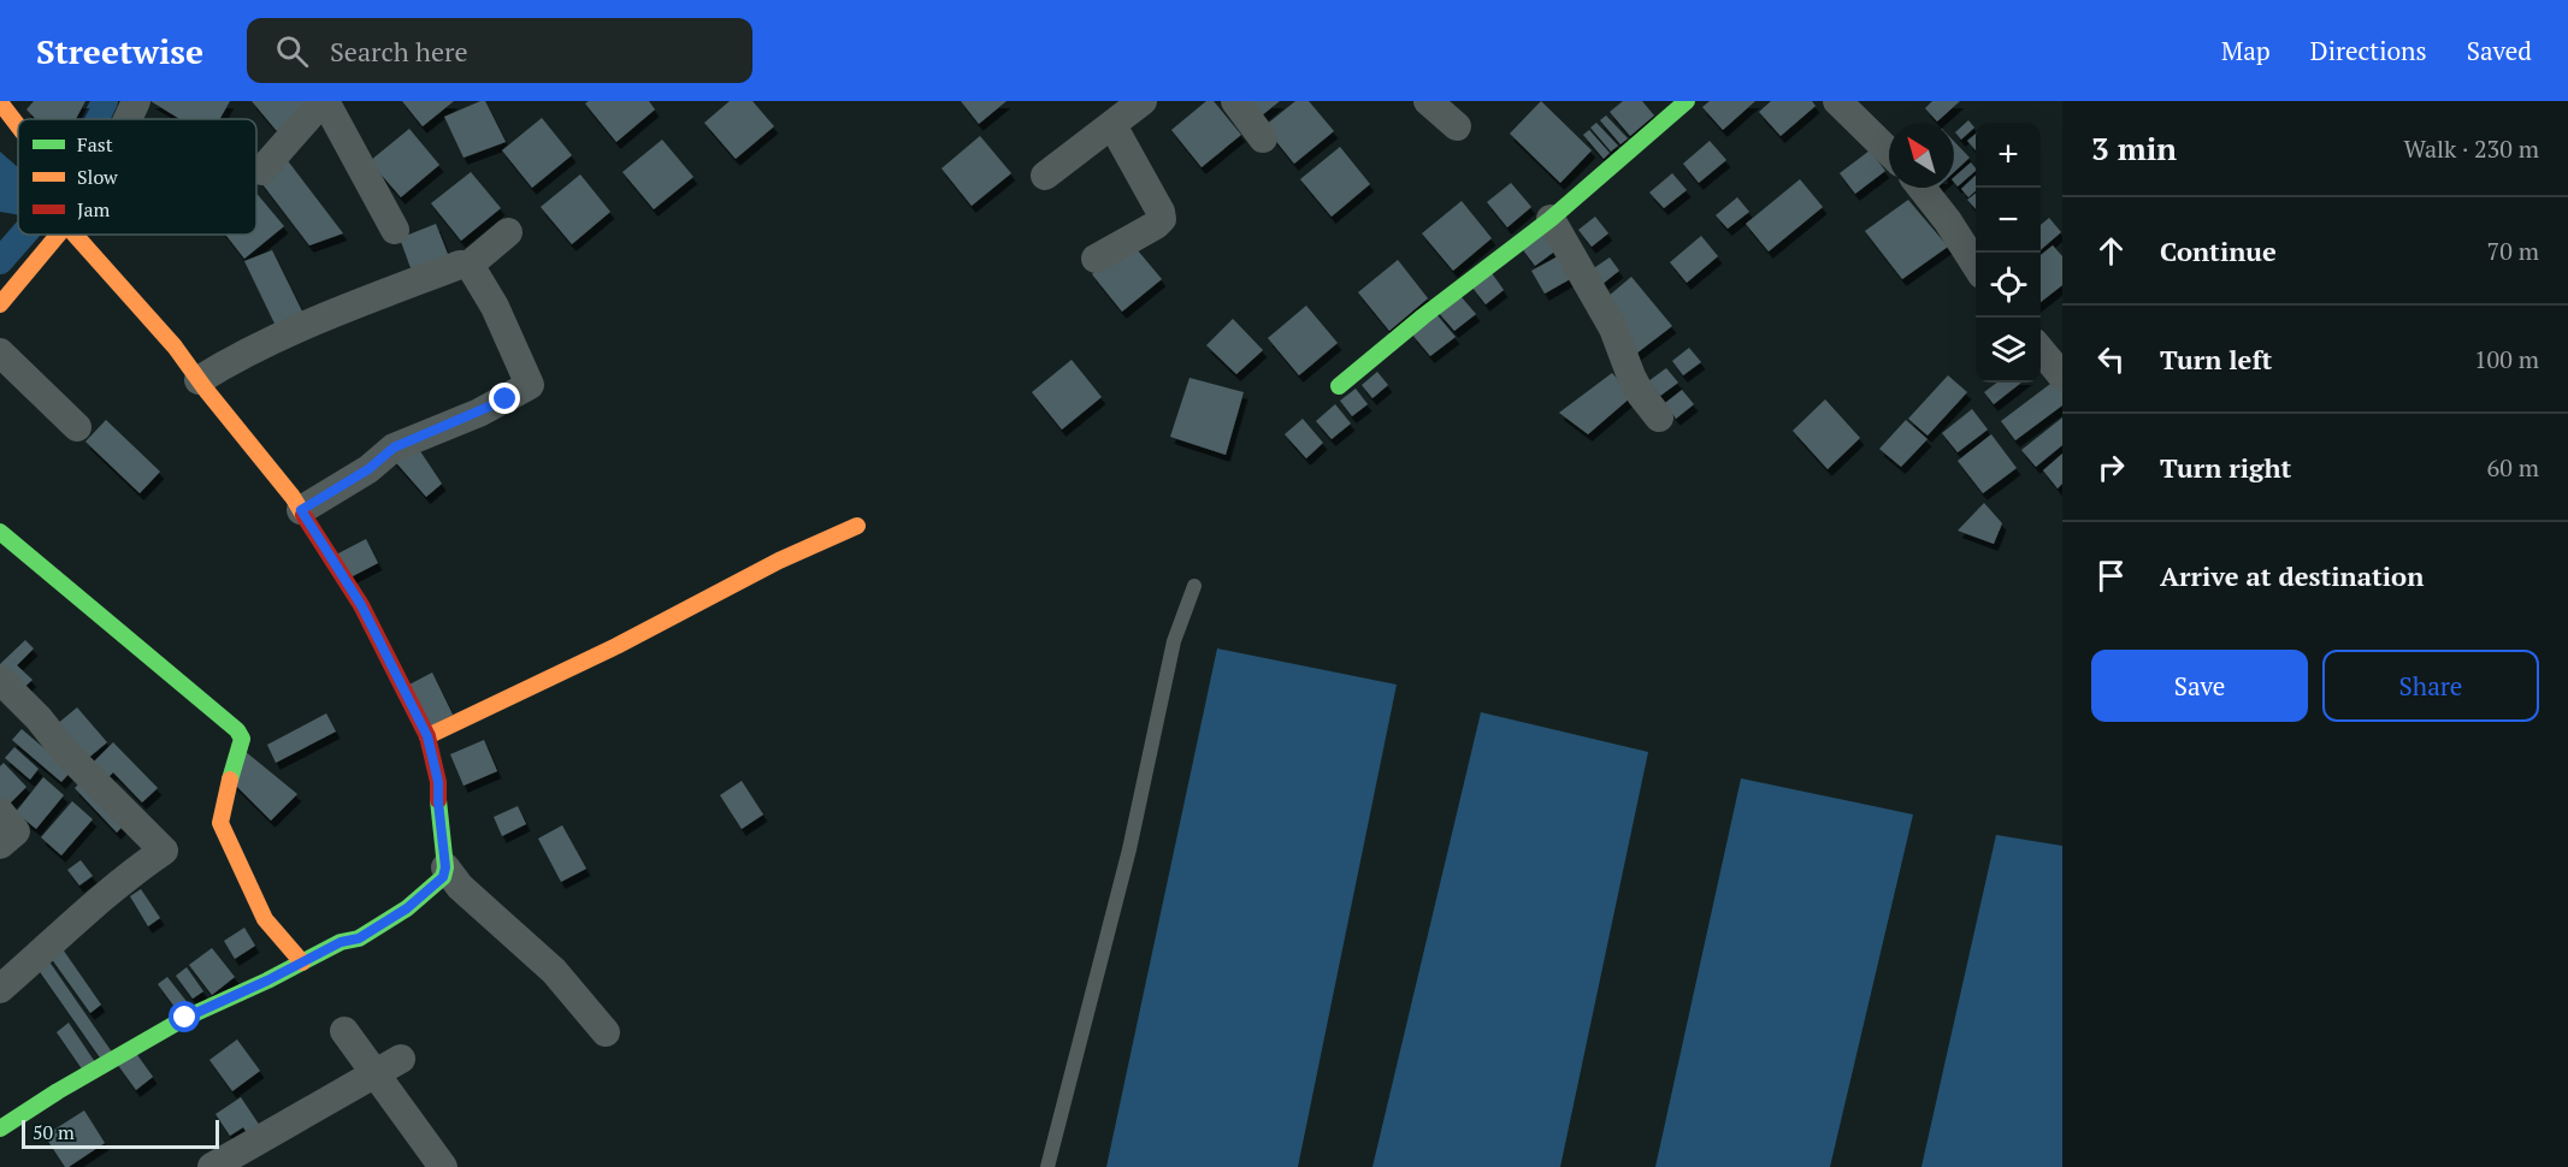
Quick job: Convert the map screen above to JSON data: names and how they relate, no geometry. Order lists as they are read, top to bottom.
{
  "legend": ["Fast", "Slow", "Jam"],
  "scale_bar": "50 m",
  "north": "top left",
  "page": {
    "header": "Streetwise",
    "search": "Search here",
    "nav": ["Map", "Directions", "Saved"],
    "heading": ["3 min", "Walk · 230 m"],
    "map_buttons": ["+", "−"],
    "list": [
      ["Continue", "70 m"],
      ["Turn left", "100 m"],
      ["Turn right", "60 m"],
      "Arrive at destination"
    ],
    "buttons": ["Save", "Share"],
    "scale": "50 m"
  }
}
